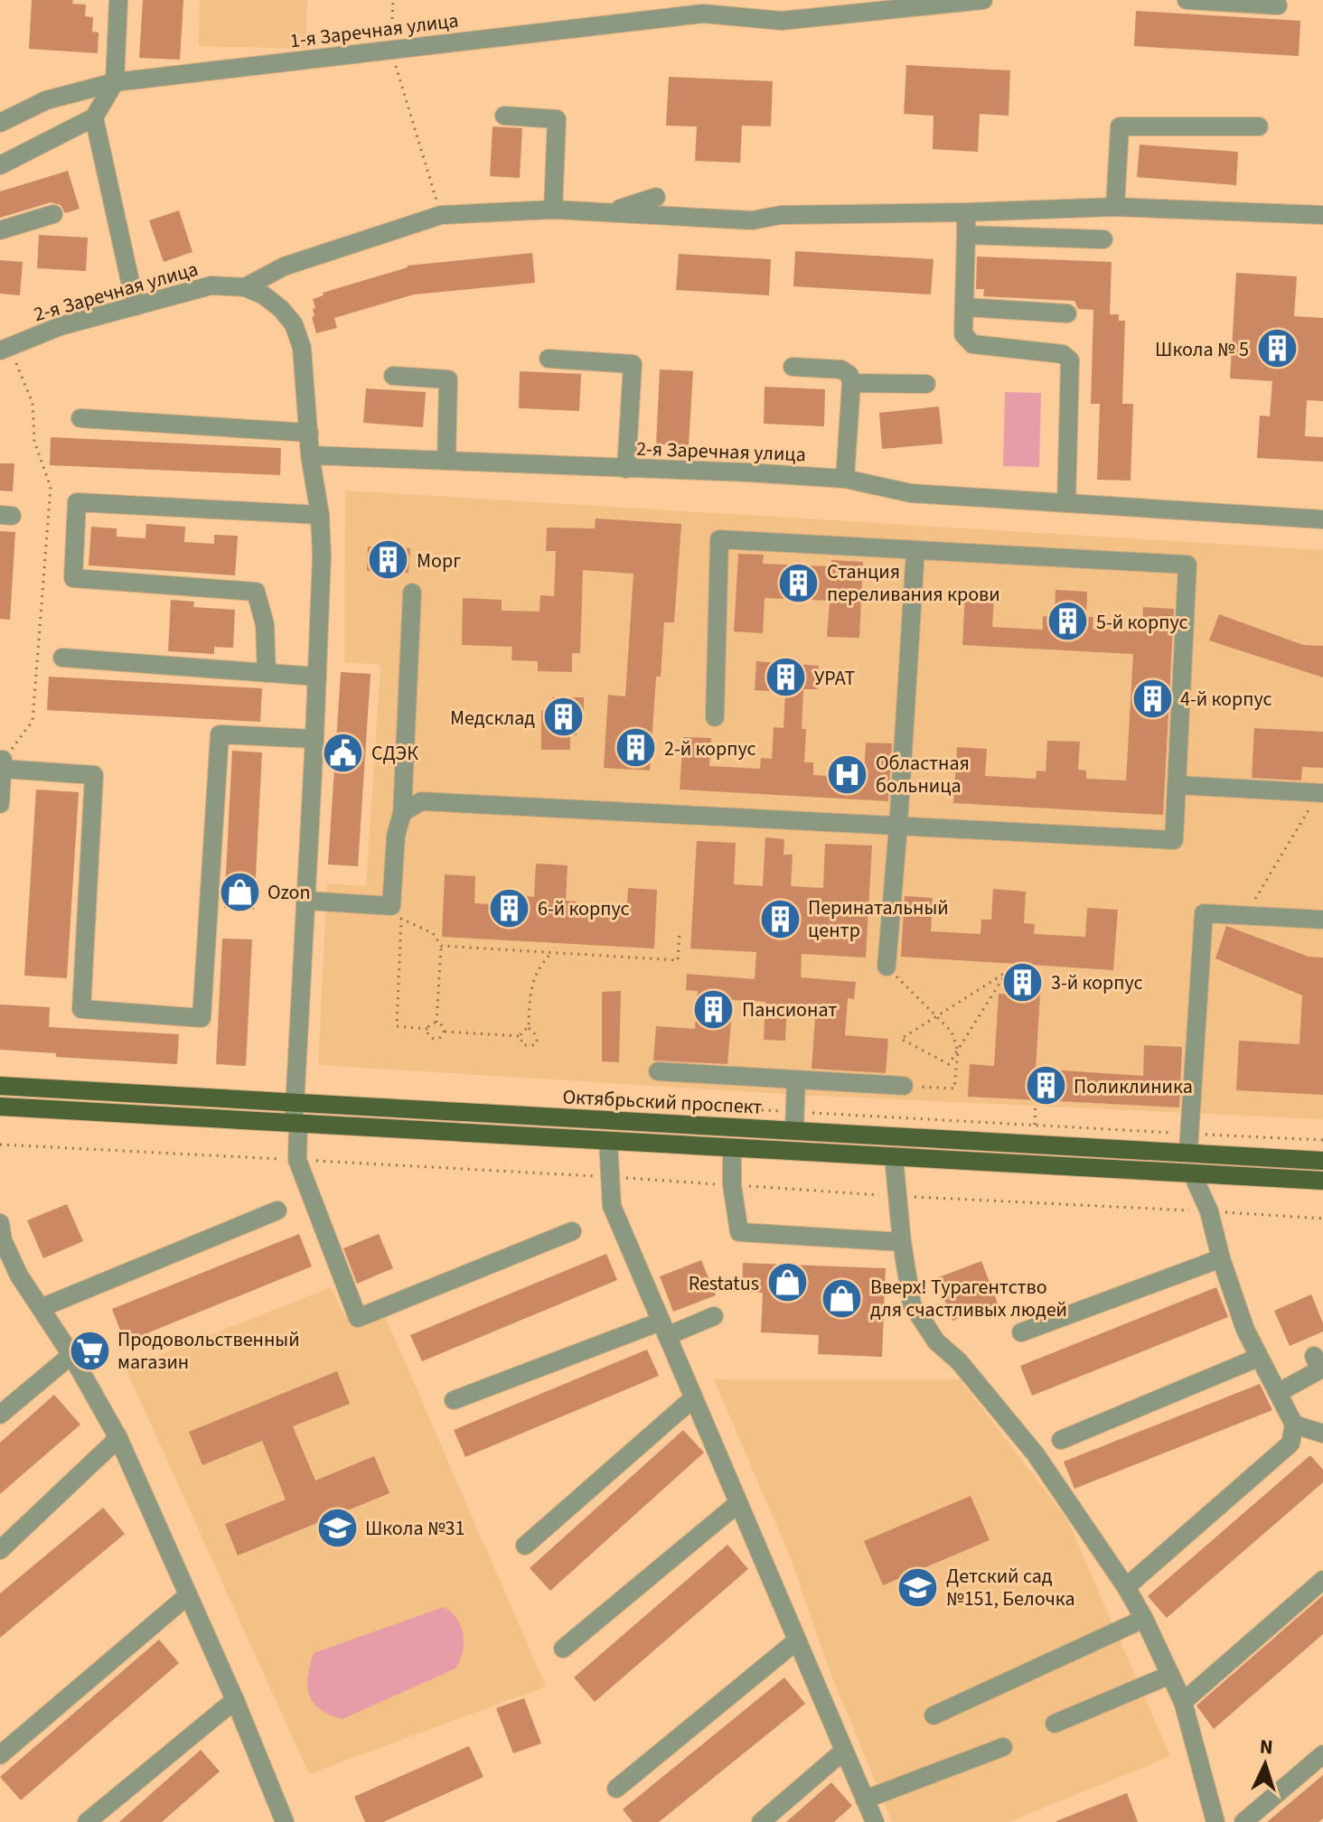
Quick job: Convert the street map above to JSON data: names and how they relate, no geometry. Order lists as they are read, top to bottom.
{
  "streets": {
    "main road": ["Октябрьский проспект"],
    "street": ["1-я Заречная улица", "2-я Заречная улица"]
  },
  "places": {
    "building": [
      "Школа № 5",
      "Морг",
      "Станция переливания крови",
      "5-й корпус",
      "УРАТ",
      "4-й корпус",
      "Медсклад",
      "2-й корпус",
      "6-й корпус",
      "Перинатальный центр",
      "3-й корпус",
      "Пансионат",
      "Поликлиника"
    ],
    "public building": ["СДЭК"],
    "hospital": ["Областная больница"],
    "shop": ["Ozon", "Restatus", "Вверх! Турагентство для счастливых людей"],
    "supermarket": ["Продовольственный магазин"],
    "school or university": ["Школа №31", "Детский сад №151, Белочка"]
  },
  "north": "top"
}
